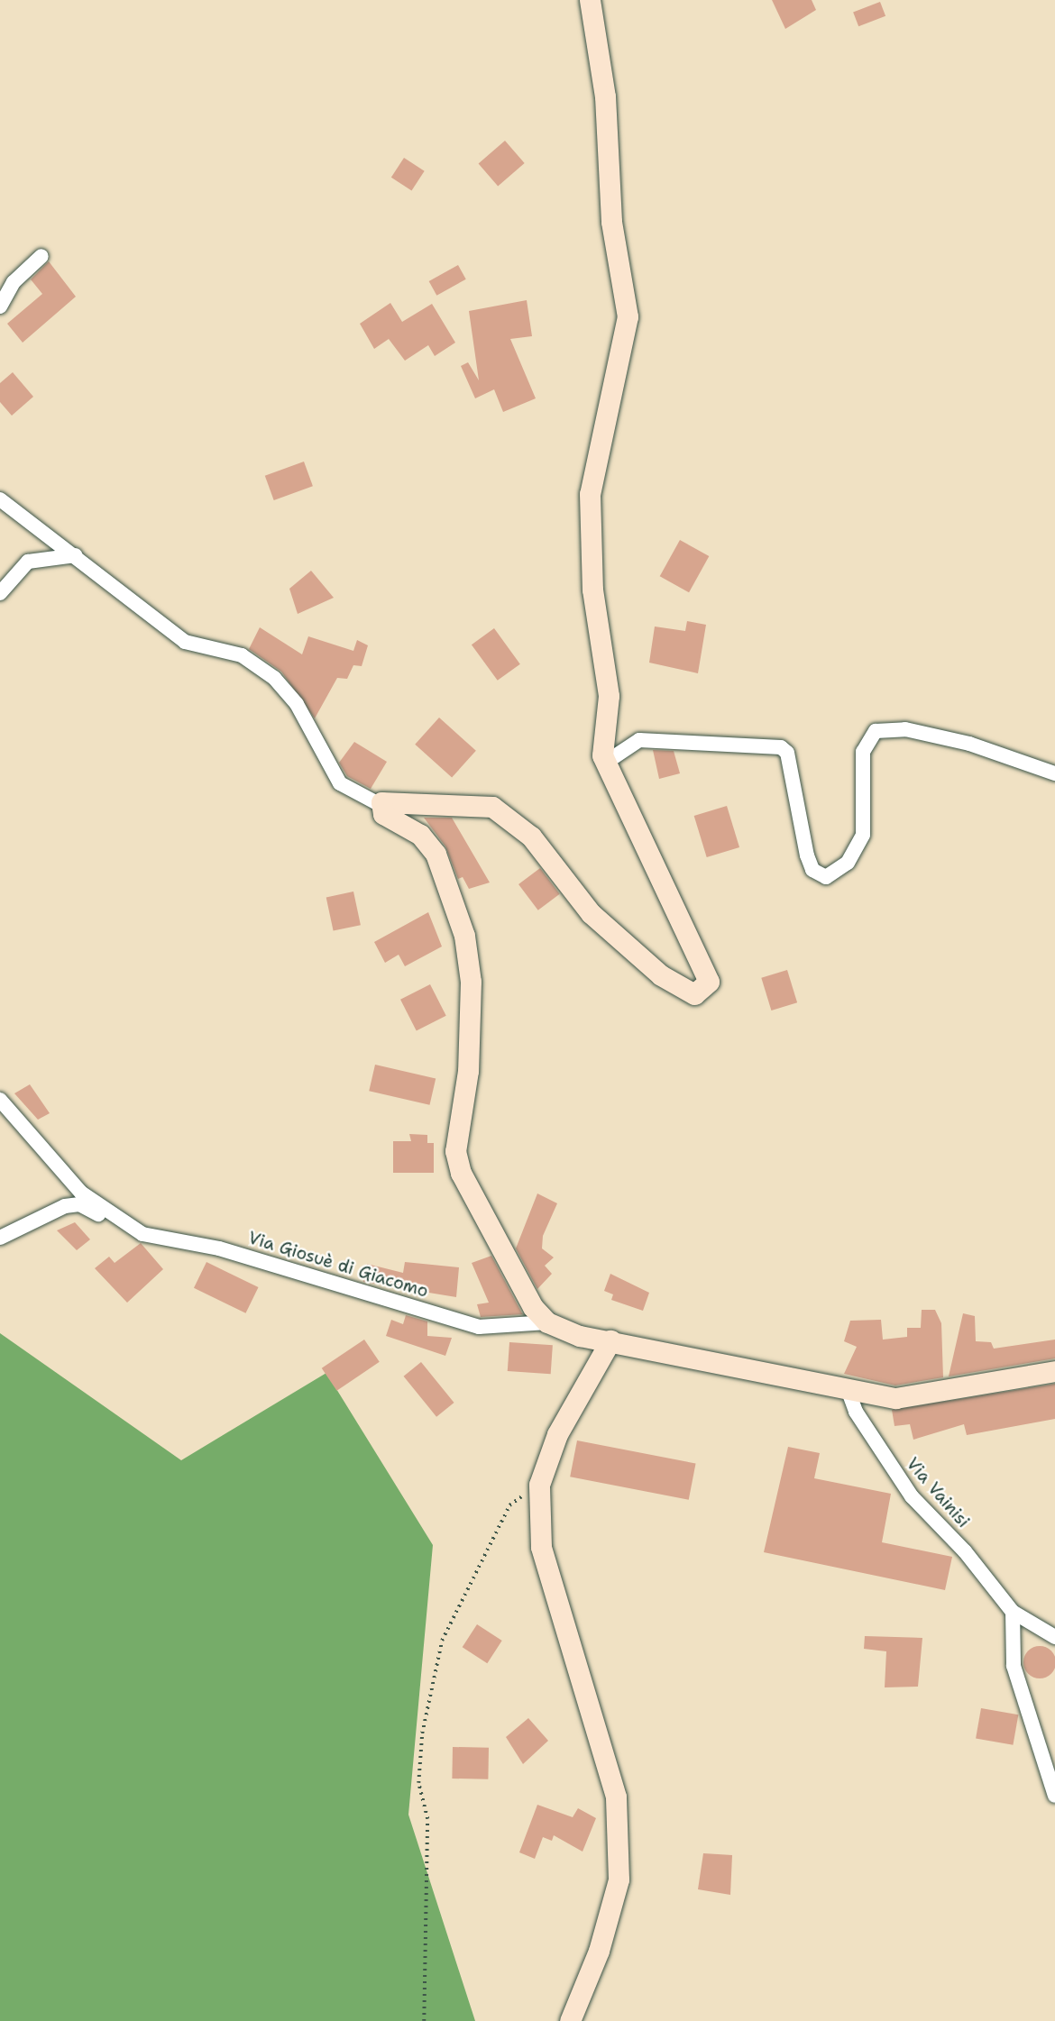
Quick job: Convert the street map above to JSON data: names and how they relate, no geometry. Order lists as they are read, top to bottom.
{
  "streets": {
    "street": ["Via Giosuè di Giacomo", "Via Vainisi"]
  }
}
